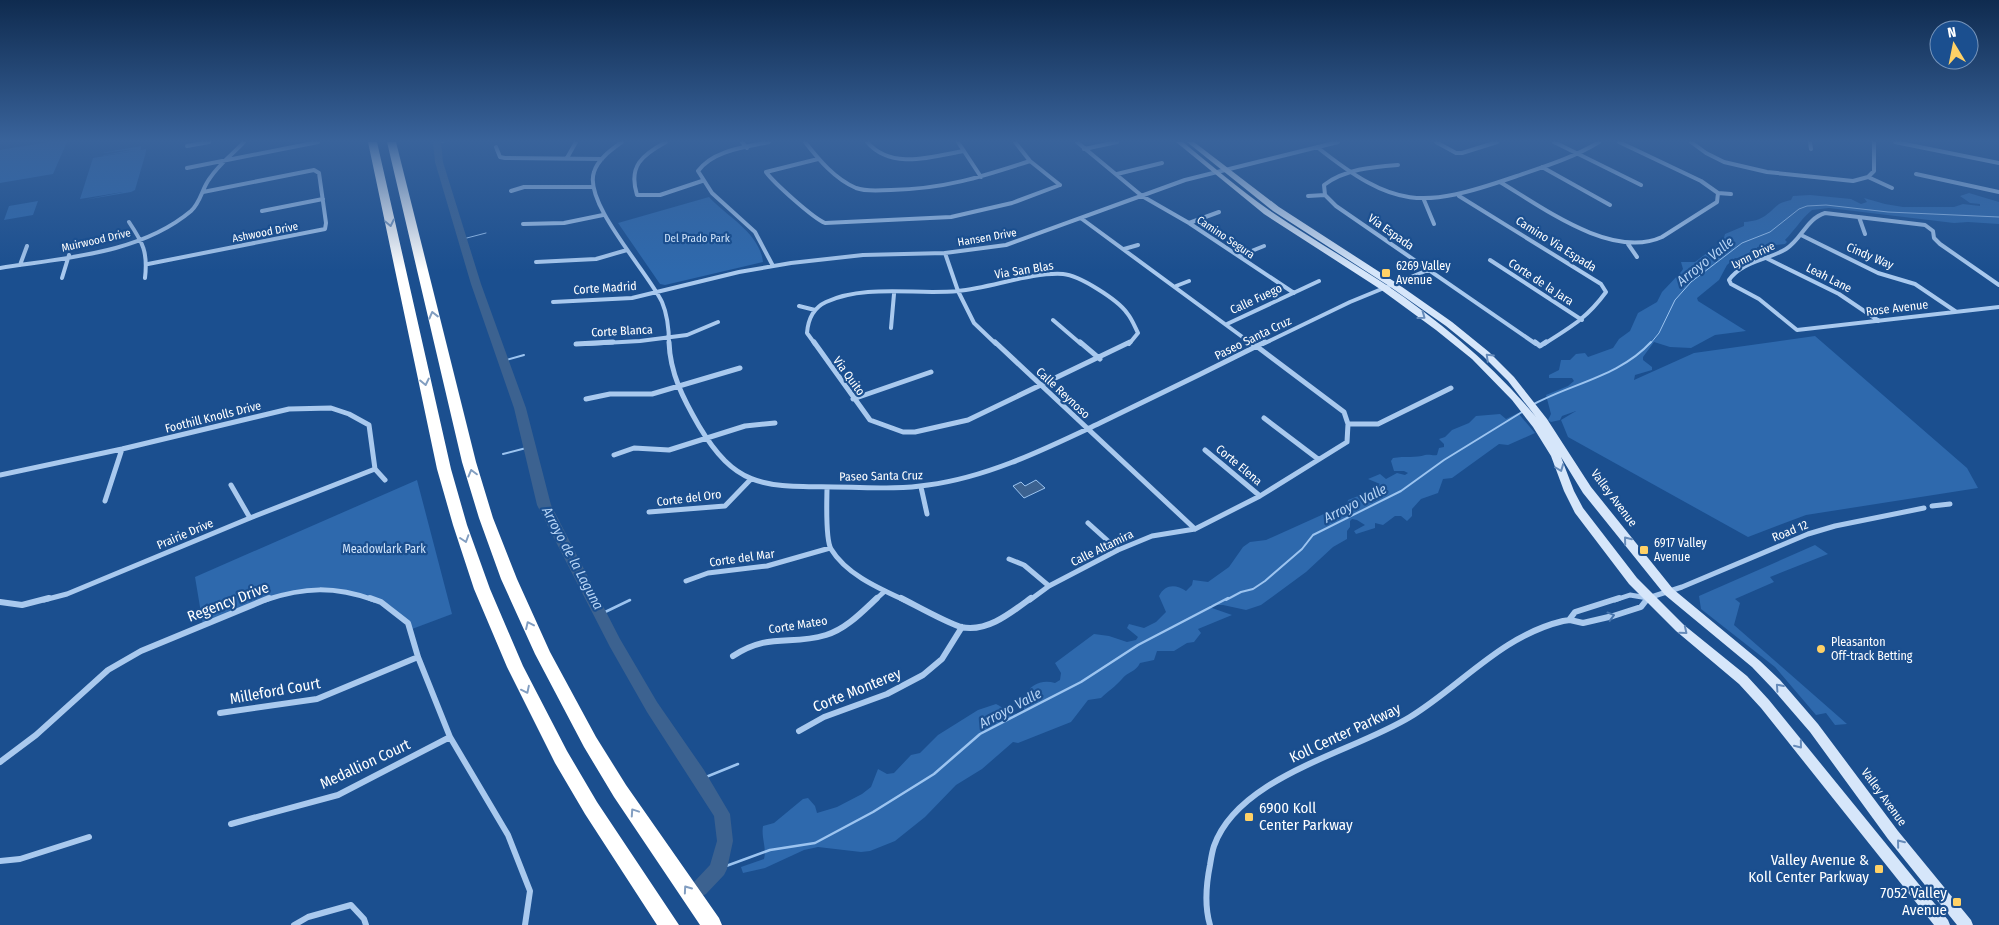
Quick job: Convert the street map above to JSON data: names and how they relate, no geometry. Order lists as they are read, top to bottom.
{
  "streets": {
    "main road": ["Valley Avenue"],
    "street": [
      "Ashwood Drive",
      "Via Espada",
      "Hansen Drive",
      "Camino Segura",
      "Muirwood Drive",
      "Camino Via Espada",
      "Lynn Drive",
      "Cindy Way",
      "Via San Blas",
      "Leah Lane",
      "Corte de la Jara",
      "Corte Madrid",
      "Calle Fuego",
      "Rose Avenue",
      "Corte Blanca",
      "Paseo Santa Cruz",
      "Via Quito",
      "Calle Reynoso",
      "Foothill Knolls Drive",
      "Corte Elena",
      "Corte del Oro",
      "Road 12",
      "Prairie Drive",
      "Calle Altamira",
      "Corte del Mar",
      "Regency Drive",
      "Corte Mateo",
      "Corte Monterey",
      "Milleford Court",
      "Koll Center Parkway",
      "Medallion Court"
    ]
  },
  "crossings": [
    ["Ashwood Drive", "Muirwood Drive"],
    ["Via Espada", "Camino Via Espada"],
    ["Via Espada", "Corte de la Jara"],
    ["Via Espada", "Paseo Santa Cruz"],
    ["Hansen Drive", "Camino Segura"],
    ["Hansen Drive", "Corte Madrid"],
    ["Hansen Drive", "Paseo Santa Cruz"],
    ["Hansen Drive", "Calle Reynoso"],
    ["Camino Segura", "Calle Fuego"],
    ["Camino Via Espada", "Corte de la Jara"],
    ["Lynn Drive", "Cindy Way"],
    ["Lynn Drive", "Leah Lane"],
    ["Lynn Drive", "Rose Avenue"],
    ["Cindy Way", "Rose Avenue"],
    ["Via San Blas", "Via Quito"],
    ["Via San Blas", "Calle Reynoso"],
    ["Leah Lane", "Rose Avenue"],
    ["Corte Madrid", "Paseo Santa Cruz"],
    ["Corte Blanca", "Paseo Santa Cruz"],
    ["Paseo Santa Cruz", "Calle Reynoso"],
    ["Paseo Santa Cruz", "Corte del Oro"],
    ["Paseo Santa Cruz", "Valley Avenue"],
    ["Via Quito", "Calle Reynoso"],
    ["Calle Reynoso", "Calle Altamira"],
    ["Foothill Knolls Drive", "Prairie Drive"],
    ["Corte Elena", "Calle Altamira"],
    ["Valley Avenue", "Road 12"],
    ["Valley Avenue", "Koll Center Parkway"],
    ["Road 12", "Koll Center Parkway"],
    ["Calle Altamira", "Corte del Mar"],
    ["Calle Altamira", "Corte Mateo"],
    ["Calle Altamira", "Corte Monterey"],
    ["Regency Drive", "Milleford Court"],
    ["Regency Drive", "Medallion Court"]
  ],
  "water": ["Arroyo Valle", "Arroyo de la Laguna"],
  "parks": ["Del Prado Park", "Meadowlark Park"],
  "places": {
    "transit": [
      "6269 Valley Avenue",
      "6917 Valley Avenue",
      "6900 Koll Center Parkway",
      "Valley Avenue & Koll Center Parkway",
      "7052 Valley Avenue"
    ],
    "other": ["Pleasanton Off-track Betting"]
  },
  "north": "top"
}
